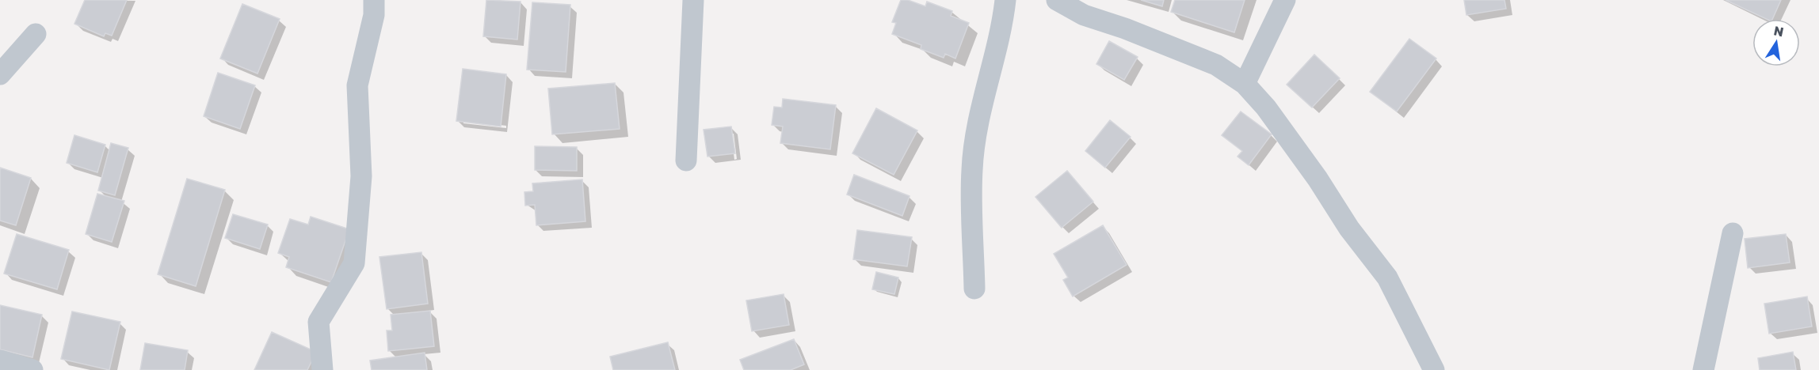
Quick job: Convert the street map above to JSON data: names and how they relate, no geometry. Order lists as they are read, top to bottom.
{
  "north": "top"
}
